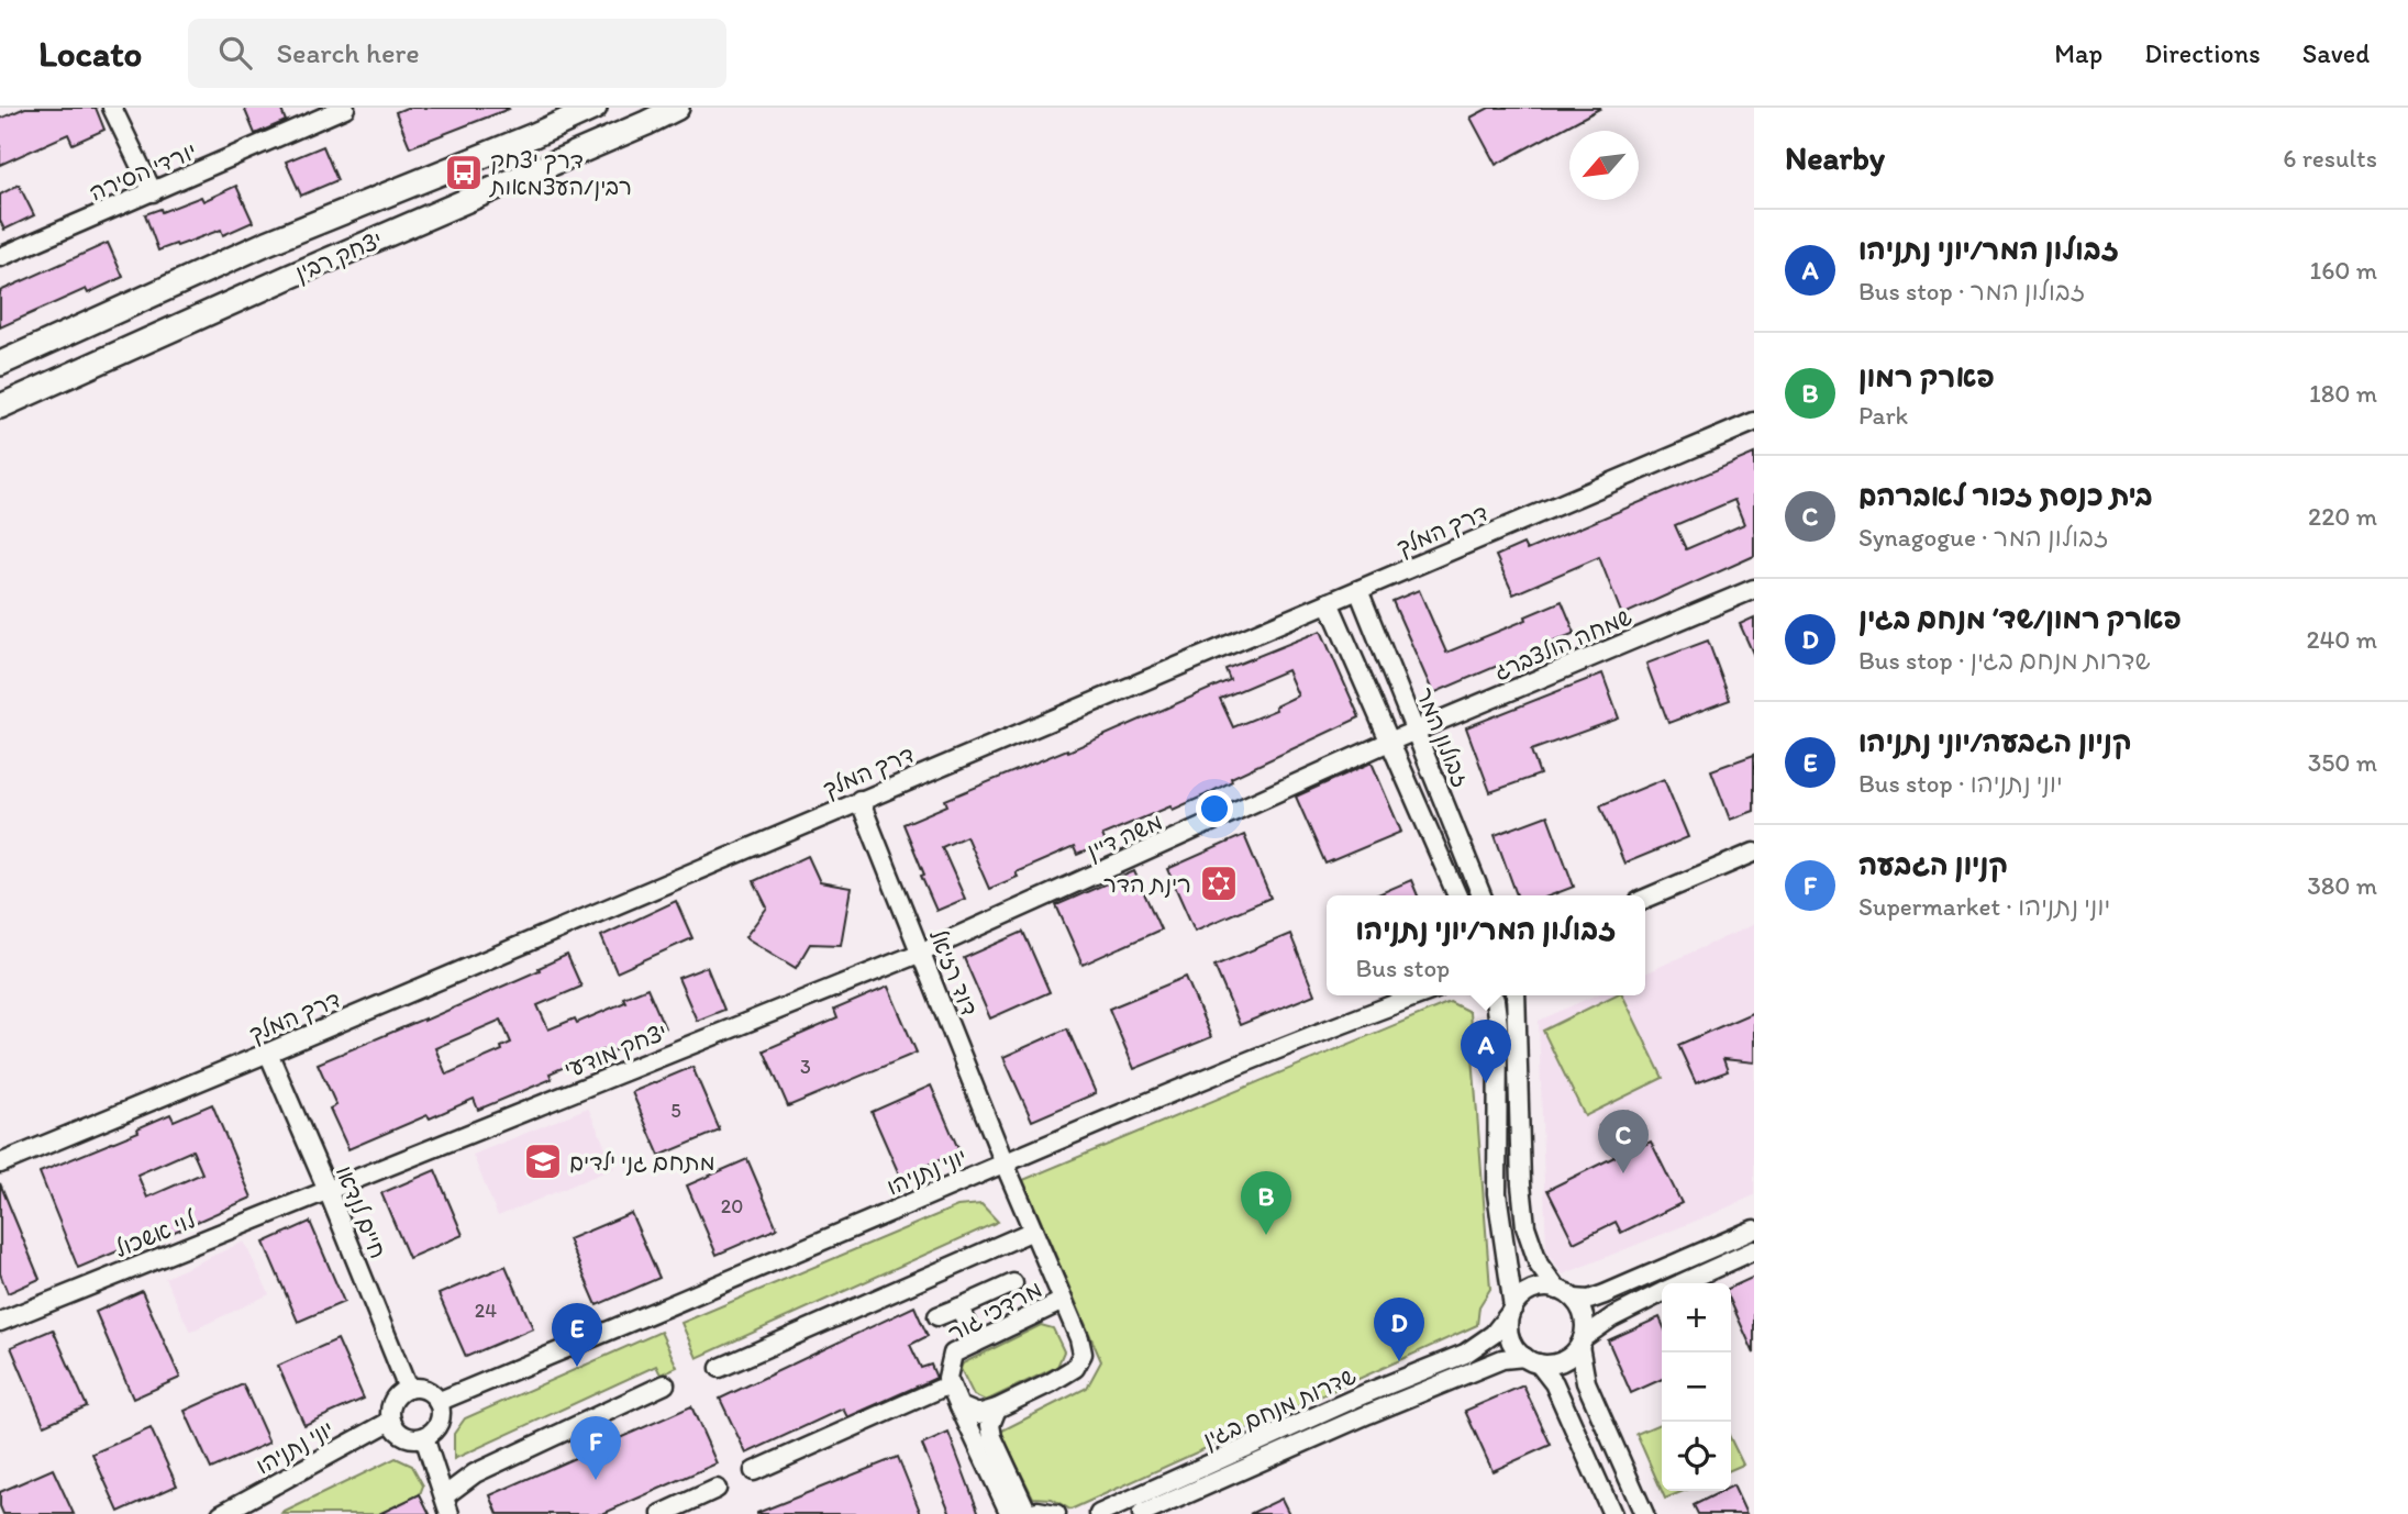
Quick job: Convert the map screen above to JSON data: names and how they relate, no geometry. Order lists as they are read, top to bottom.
{
  "streets": {
    "main road": ["יצחק רבין"],
    "street": [
      "יורדי הסירה",
      "דרך המלך",
      "שמחה הולצברג",
      "זבולון המר",
      "משה דיין",
      "דוד רזיאל",
      "יצחק מודעי",
      "יוני נתניהו",
      "חיים לנדאו",
      "לוי אשכול",
      "מרדכי גור",
      "שדרות מנחם בגין"
    ]
  },
  "crossings": [
    ["דרך המלך", "זבולון המר"],
    ["דרך המלך", "דוד רזיאל"],
    ["דרך המלך", "חיים לנדאו"],
    ["שמחה הולצברג", "זבולון המר"],
    ["שמחה הולצברג", "משה דיין"],
    ["משה דיין", "דוד רזיאל"],
    ["משה דיין", "יצחק מודעי"],
    ["דוד רזיאל", "יצחק מודעי"],
    ["דוד רזיאל", "יוני נתניהו"],
    ["דוד רזיאל", "מרדכי גור"],
    ["יצחק מודעי", "חיים לנדאו"],
    ["יצחק מודעי", "לוי אשכול"],
    ["יוני נתניהו", "חיים לנדאו"],
    ["יוני נתניהו", "מרדכי גור"],
    ["חיים לנדאו", "לוי אשכול"]
  ],
  "places": {
    "bus stop": ["דרך יצחק רבין/העצמאות"],
    "synagogue": ["רינת הדר"],
    "school or university": ["מתחם גני ילדים"]
  },
  "house_numbers": [
    "3",
    "5",
    "20",
    "24"
  ],
  "north": "bottom left",
  "page": {
    "header": "Locato",
    "search": "Search here",
    "nav": ["Map", "Directions", "Saved"],
    "heading": ["Nearby", "6 results"],
    "list": [
      {
        "mark": "A",
        "name": "זבולון המר/יוני נתניהו",
        "note": "Bus stop · זבולון המר",
        "value": "160 m"
      },
      {
        "mark": "B",
        "name": "פארק רמון",
        "note": "Park",
        "value": "180 m"
      },
      {
        "mark": "C",
        "name": "בית כנסת זכור לאברהם",
        "note": "Synagogue · זבולון המר",
        "value": "220 m"
      },
      {
        "mark": "D",
        "name": "פארק רמון/שד׳ מנחם בגין",
        "note": "Bus stop · שדרות מנחם בגין",
        "value": "240 m"
      },
      {
        "mark": "E",
        "name": "קניון הגבעה/יוני נתניהו",
        "note": "Bus stop · יוני נתניהו",
        "value": "350 m"
      },
      {
        "mark": "F",
        "name": "קניון הגבעה",
        "note": "Supermarket · יוני נתניהו",
        "value": "380 m"
      }
    ],
    "popup": ["זבולון המר/יוני נתניהו", "Bus stop"],
    "pins": [
      "A",
      "C",
      "B",
      "D",
      "E",
      "F"
    ],
    "map_buttons": ["+", "−"]
  }
}
